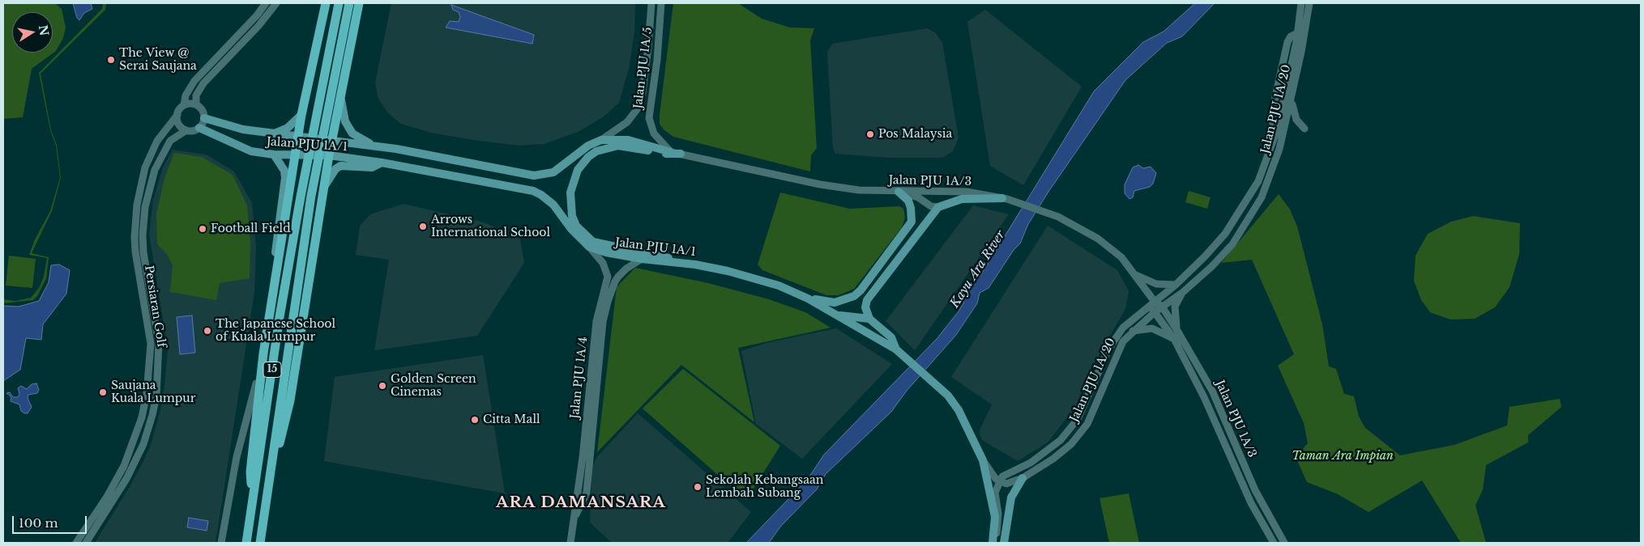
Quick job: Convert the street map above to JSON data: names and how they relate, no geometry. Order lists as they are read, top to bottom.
{
  "streets": {
    "main road": ["Jalan PJU 1A/1", "15"],
    "street": [
      "Jalan PJU 1A/5",
      "Jalan PJU 1A/20",
      "Jalan PJU 1A/3",
      "Persiaran Golf",
      "Jalan PJU 1A/4"
    ]
  },
  "crossings": [
    ["Jalan PJU 1A/5", "Jalan PJU 1A/1"],
    ["Jalan PJU 1A/5", "Jalan PJU 1A/3"],
    ["Jalan PJU 1A/20", "Jalan PJU 1A/3"],
    ["Jalan PJU 1A/1", "Persiaran Golf"],
    ["Jalan PJU 1A/1", "Jalan PJU 1A/4"]
  ],
  "districts": ["ARA DAMANSARA"],
  "water": ["Kayu Ara River"],
  "parks": ["Taman Ara Impian"],
  "places": [
    "The View @ Serai Saujana",
    "Pos Malaysia",
    "Arrows International School",
    "Football Field",
    "The Japanese School of Kuala Lumpur",
    "Golden Screen Cinemas",
    "Saujana Kuala Lumpur",
    "Citta Mall",
    "Sekolah Kebangsaan Lembah Subang"
  ],
  "scale_bar": "100 m",
  "north": "right"
}
